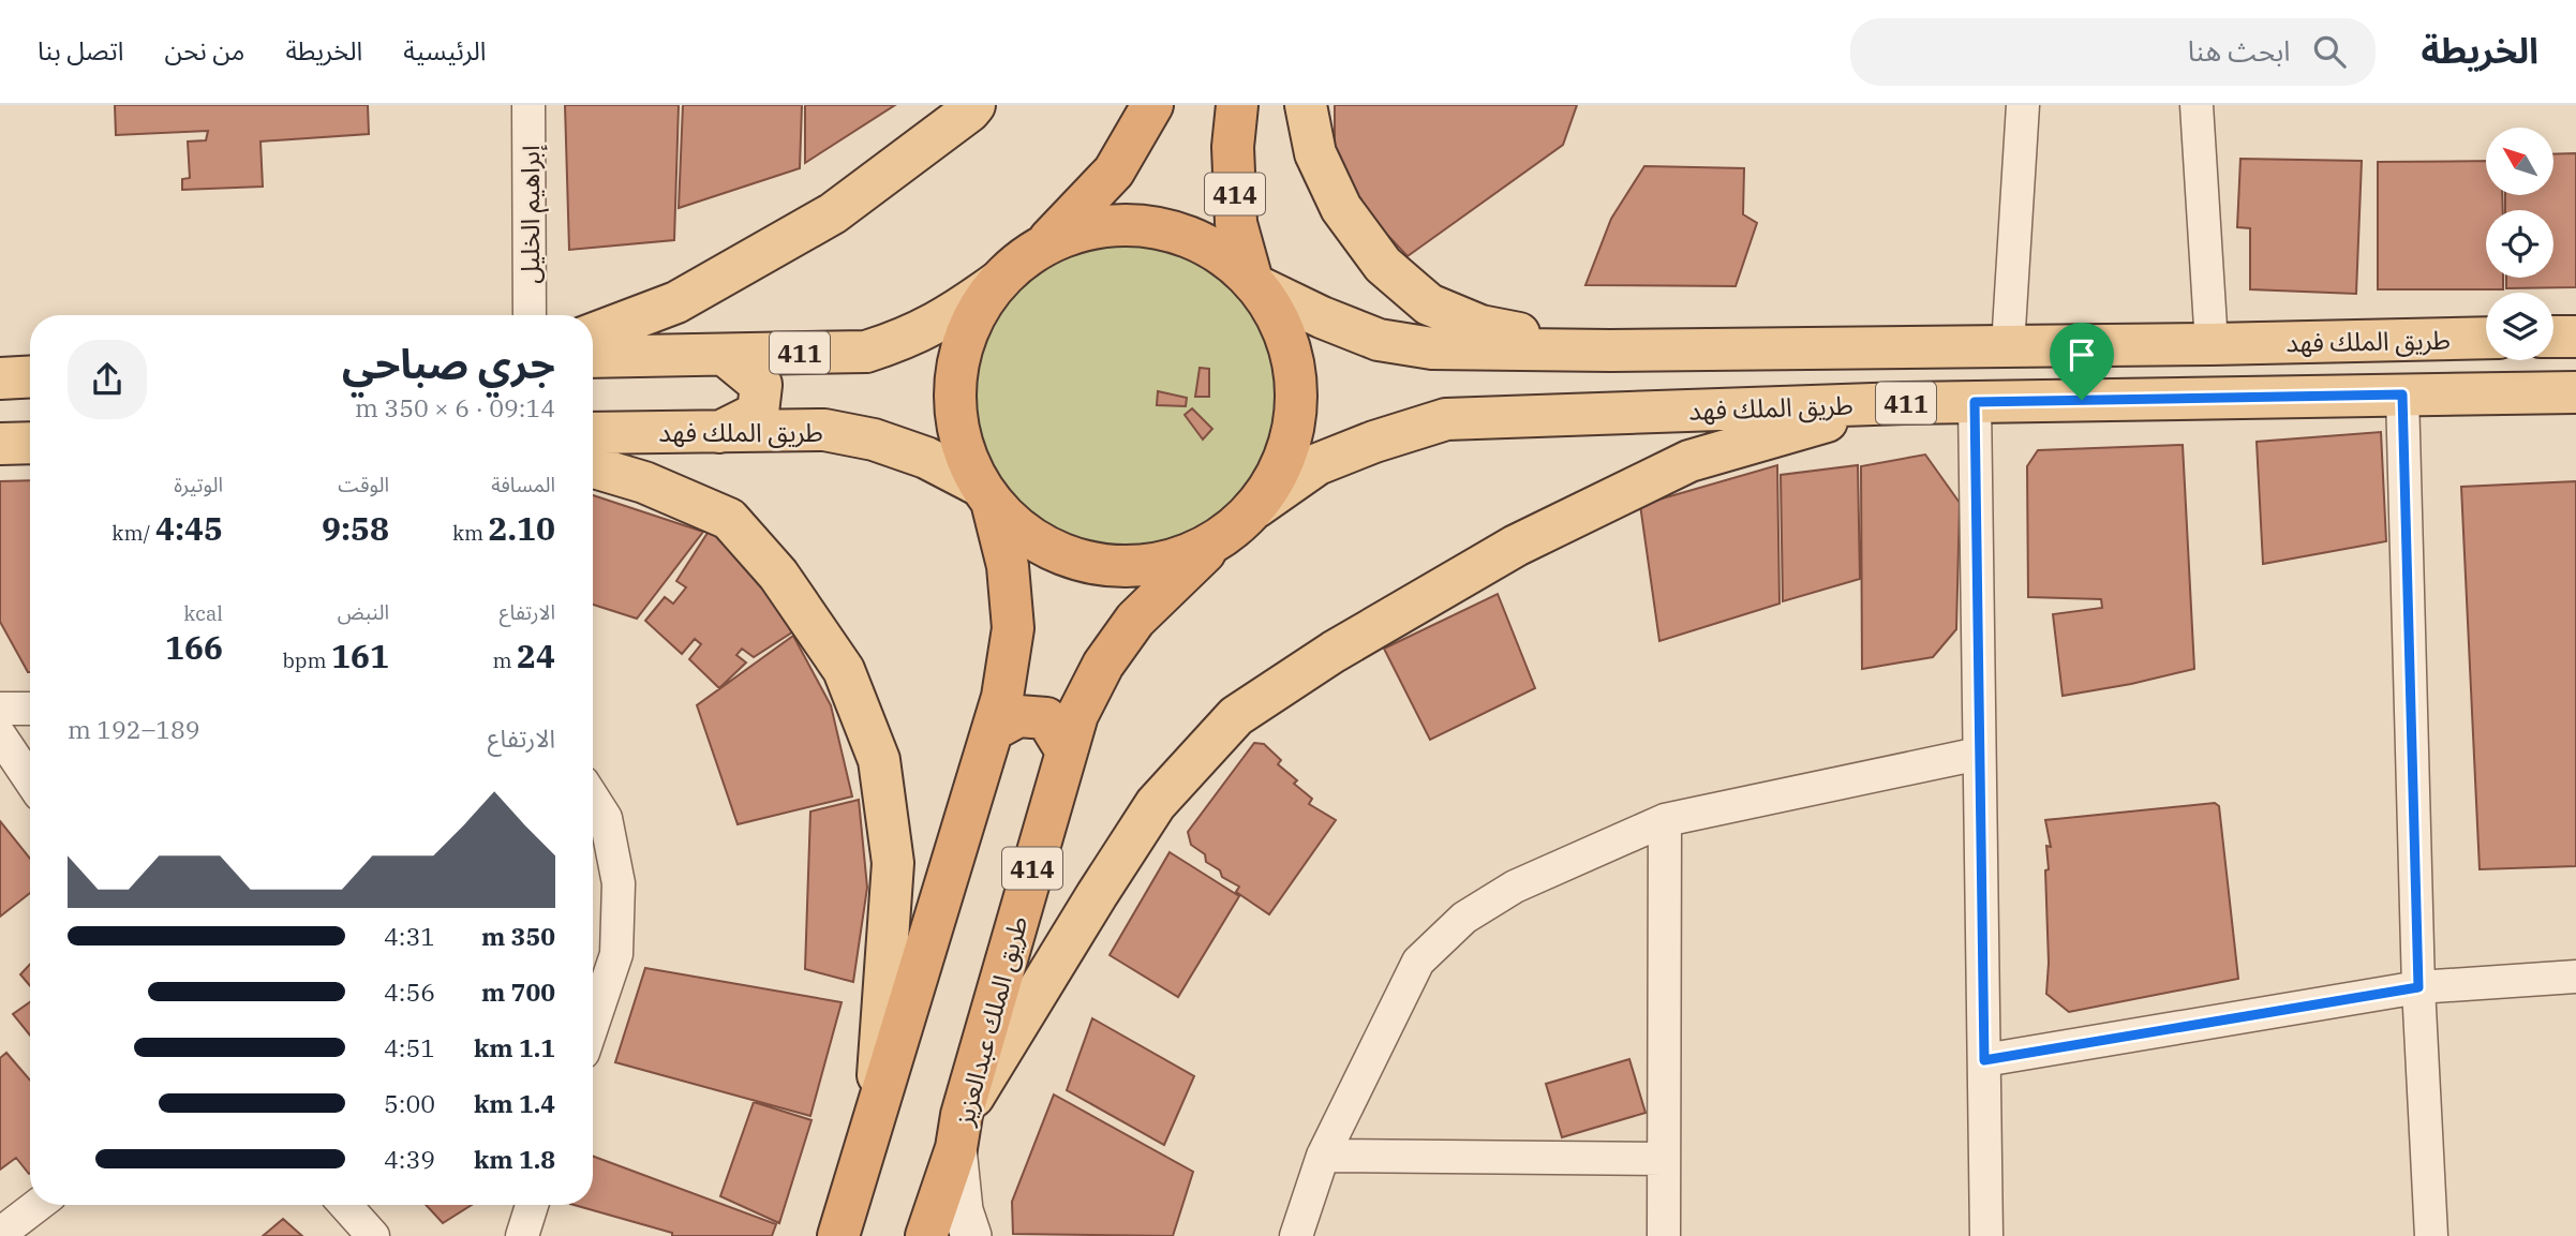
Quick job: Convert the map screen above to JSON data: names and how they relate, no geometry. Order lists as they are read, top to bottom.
{
  "streets": {
    "highway": ["414", "طريق الملك عبدالعزيز"],
    "main road": ["طريق الملك فهد", "411"],
    "street": ["إبراهيم الخليل"]
  },
  "crossings": [
    ["414", "طريق الملك فهد"],
    ["414", "طريق الملك عبدالعزيز"],
    ["طريق الملك فهد", "طريق الملك عبدالعزيز"]
  ],
  "north": "top left",
  "page": {
    "header": "الخريطة",
    "search": "ابحث هنا",
    "nav": [
      "الرئيسية",
      "الخريطة",
      "من نحن",
      "اتصل بنا"
    ],
    "heading": ["جري صباحي", "09:14 · 6 × 350 m"],
    "stats": [
      ["المسافة", "2.10 km"],
      ["الوقت", "9:58"],
      ["الوتيرة", "4:45 /km"],
      ["الارتفاع", "24 m"],
      ["النبض", "161 bpm"],
      ["kcal", "166"]
    ],
    "chart": ["الارتفاع", "189–192 m"],
    "list": [
      {
        "name": "350 m",
        "note": "4:31"
      },
      {
        "name": "700 m",
        "note": "4:56"
      },
      {
        "name": "1.1 km",
        "note": "4:51"
      },
      {
        "name": "1.4 km",
        "note": "5:00"
      },
      {
        "name": "1.8 km",
        "note": "4:39"
      }
    ]
  }
}
